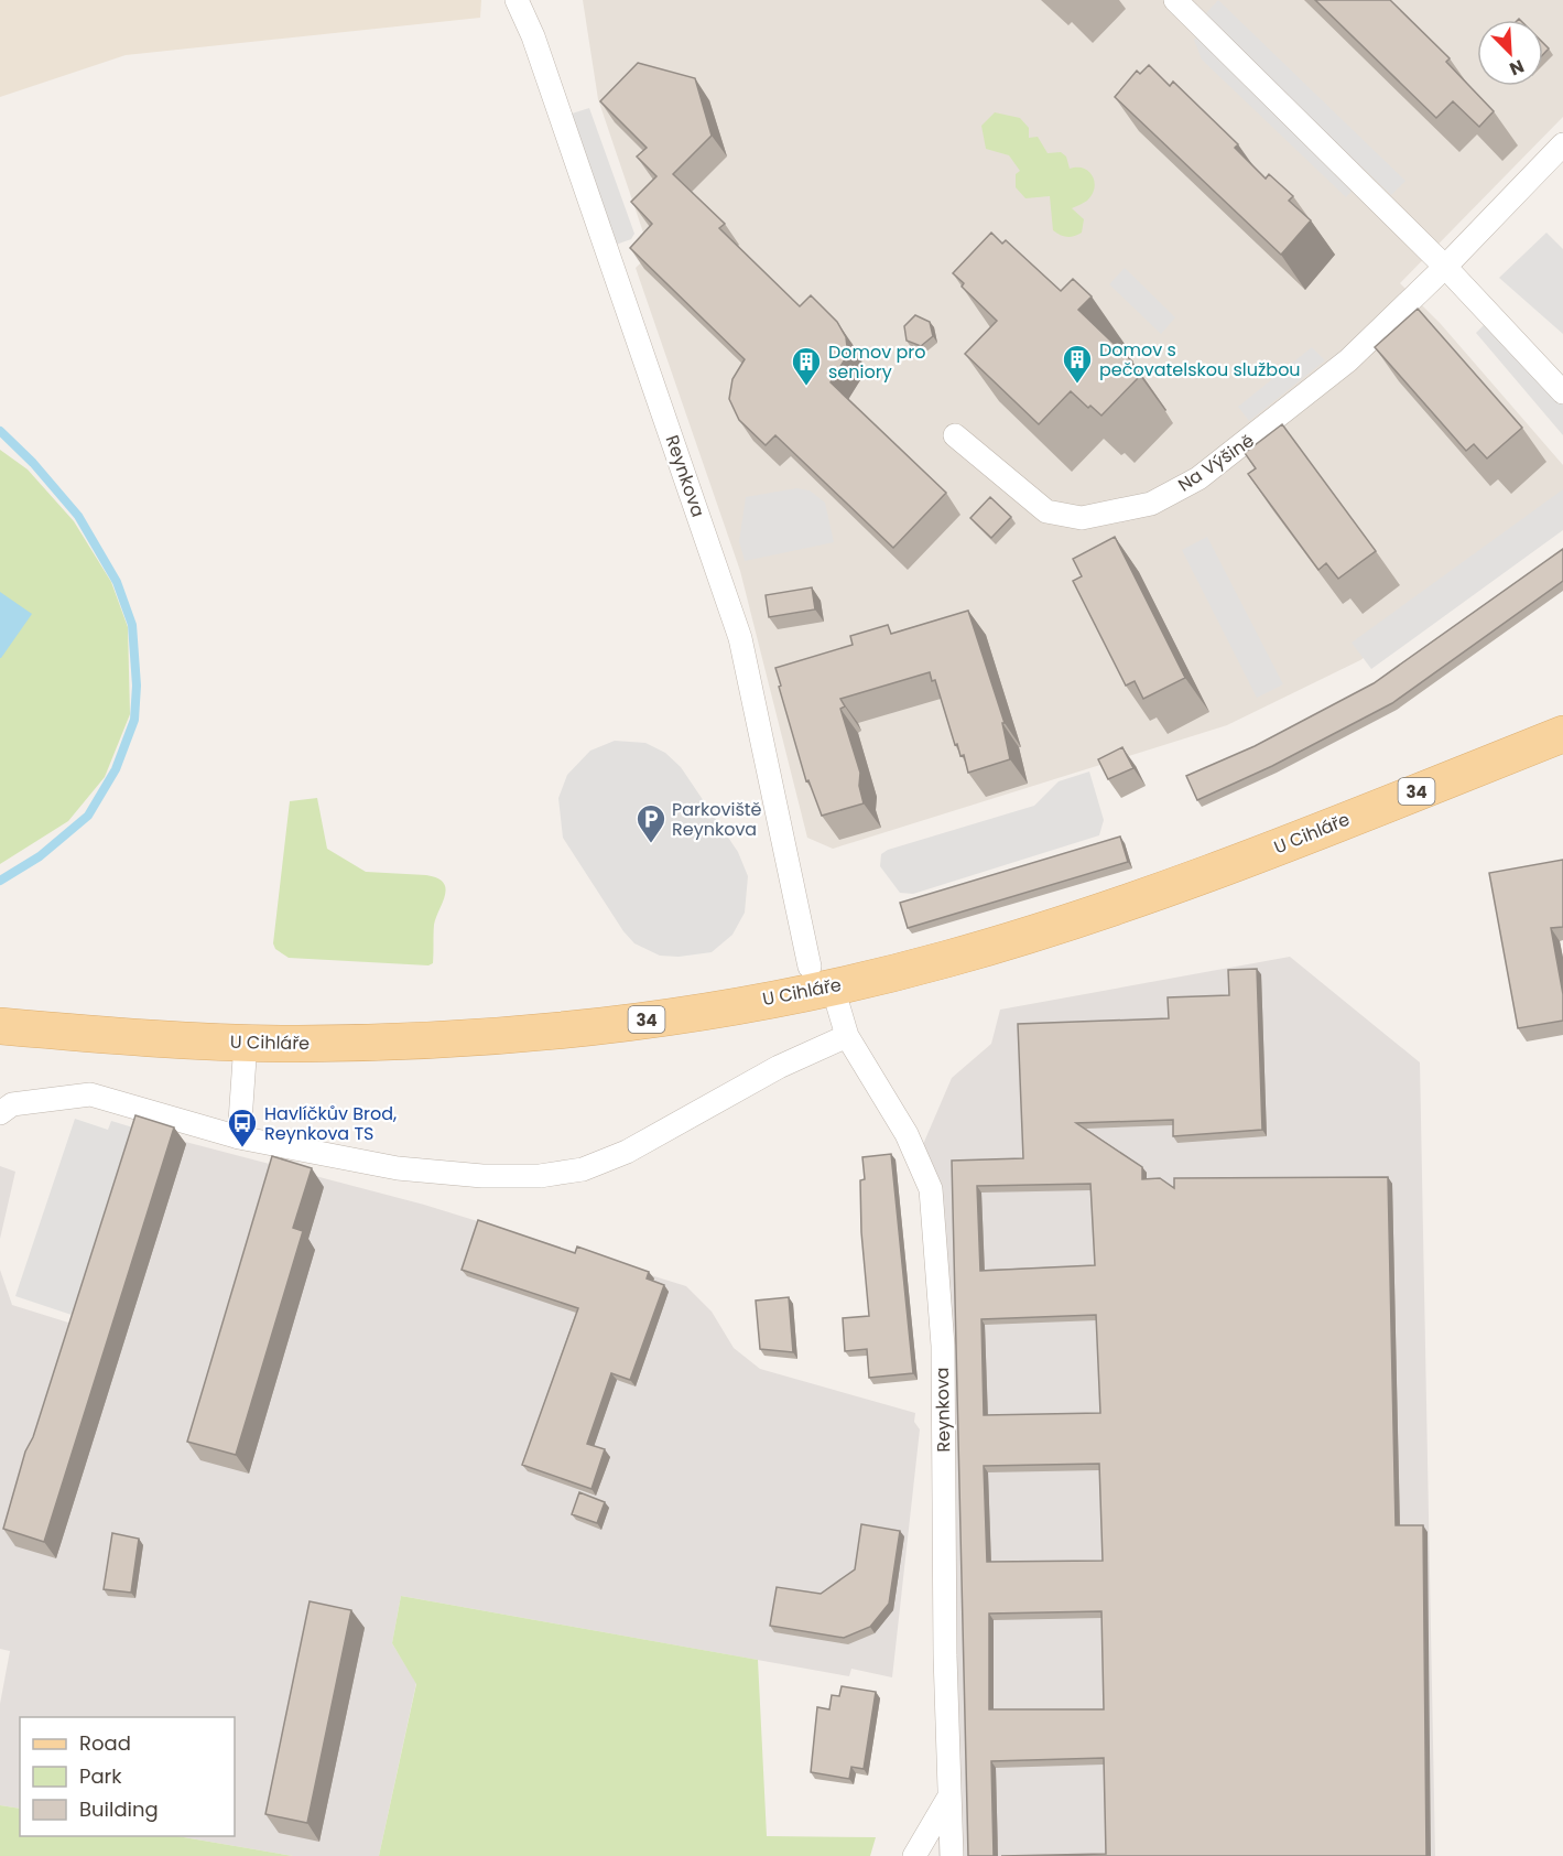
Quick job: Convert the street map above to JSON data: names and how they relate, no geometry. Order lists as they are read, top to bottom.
{
  "streets": {
    "main road": ["34", "U Cihláře"],
    "street": ["Na Výšině", "Reynkova"]
  },
  "crossings": [
    ["Reynkova", "U Cihláře"]
  ],
  "places": {
    "building": ["Domov s pečovatelskou službou", "Domov pro seniory"],
    "parking": ["Parkoviště Reynkova"],
    "bus stop": ["Havlíčkův Brod, Reynkova TS"]
  },
  "legend": ["Road", "Park", "Building"],
  "north": "bottom right"
}
